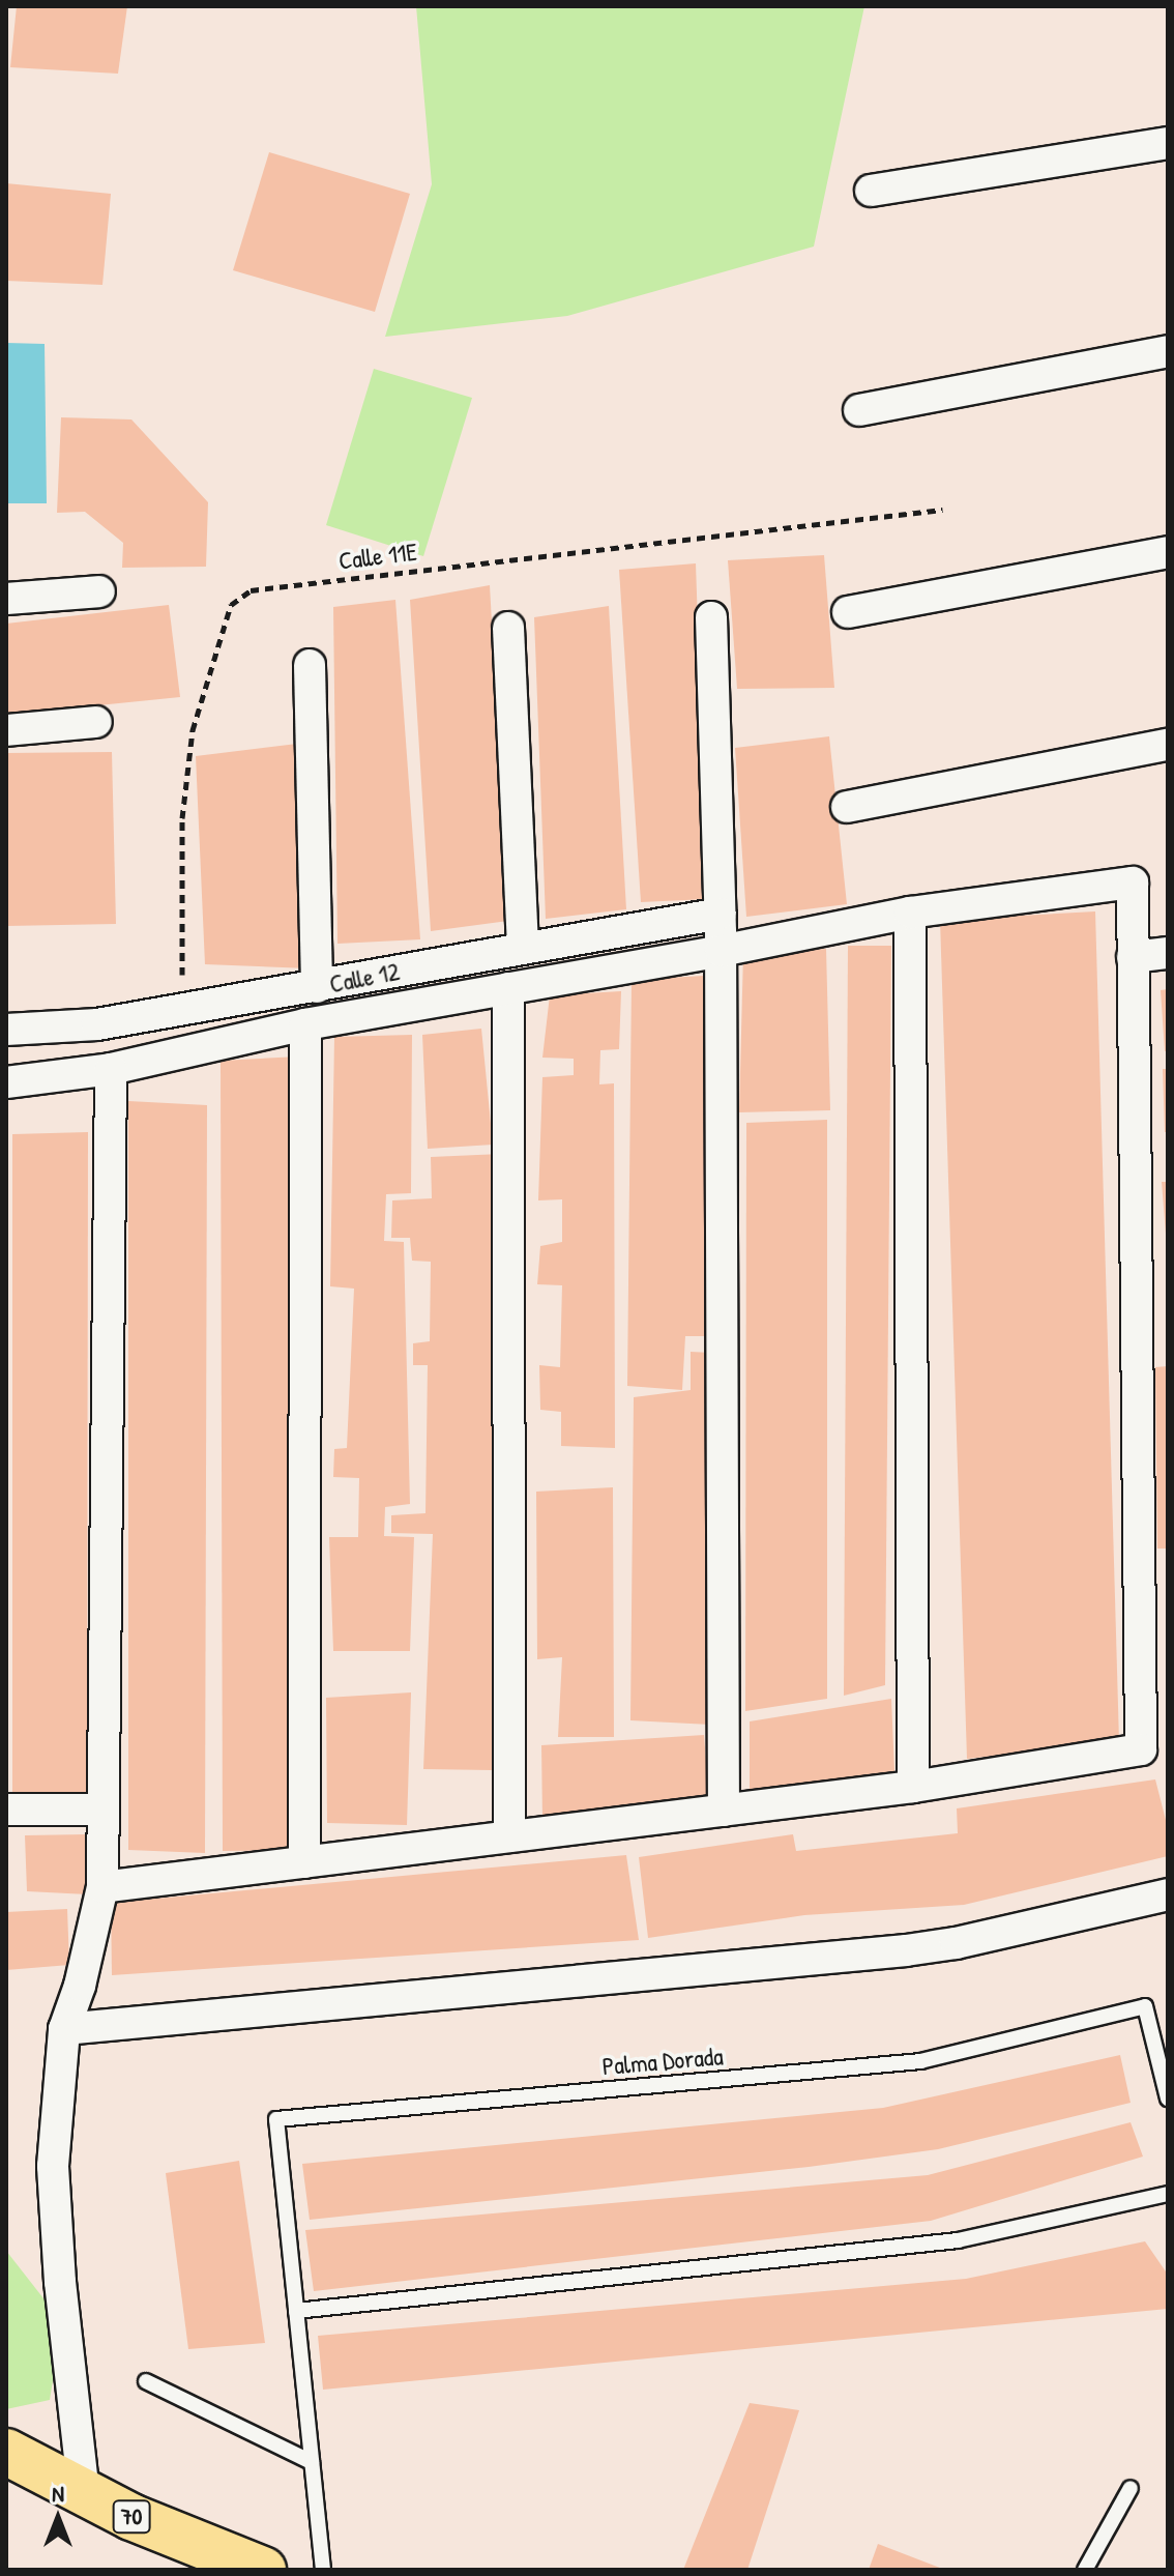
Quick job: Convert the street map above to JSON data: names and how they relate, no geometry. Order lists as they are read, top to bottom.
{
  "streets": {
    "highway": ["70"],
    "street": ["Calle 12"],
    "lane": ["Palma Dorada"],
    "path": ["Calle 11E"]
  },
  "crossings": [
    ["Calle 11E", "Calle 12"]
  ],
  "north": "top"
}
